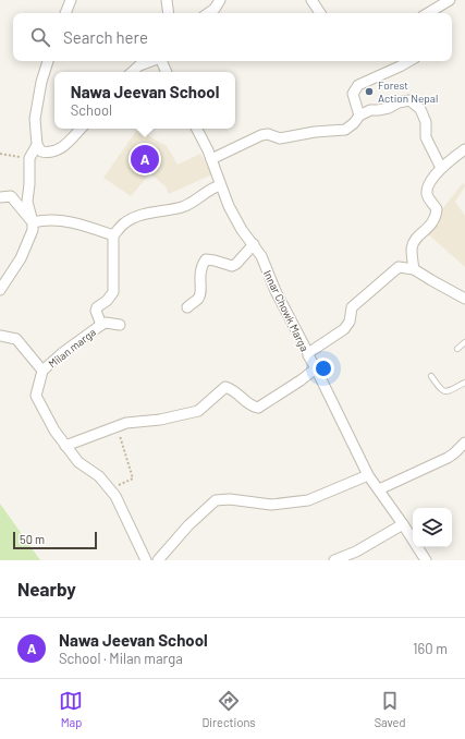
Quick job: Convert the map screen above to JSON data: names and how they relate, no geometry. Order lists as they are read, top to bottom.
{
  "streets": {
    "street": ["Innar Chowk Marga", "Milan marga"]
  },
  "places": ["Forest Action Nepal"],
  "scale_bar": "50 m",
  "page": {
    "search": "Search here",
    "popup": ["Nawa Jeevan School", "School"],
    "pins": "A",
    "scale": "50 m",
    "heading": "Nearby",
    "list": [
      {
        "mark": "A",
        "name": "Nawa Jeevan School",
        "note": "School · Milan marga",
        "value": "160 m"
      }
    ],
    "nav": ["Map", "Directions", "Saved"]
  }
}
